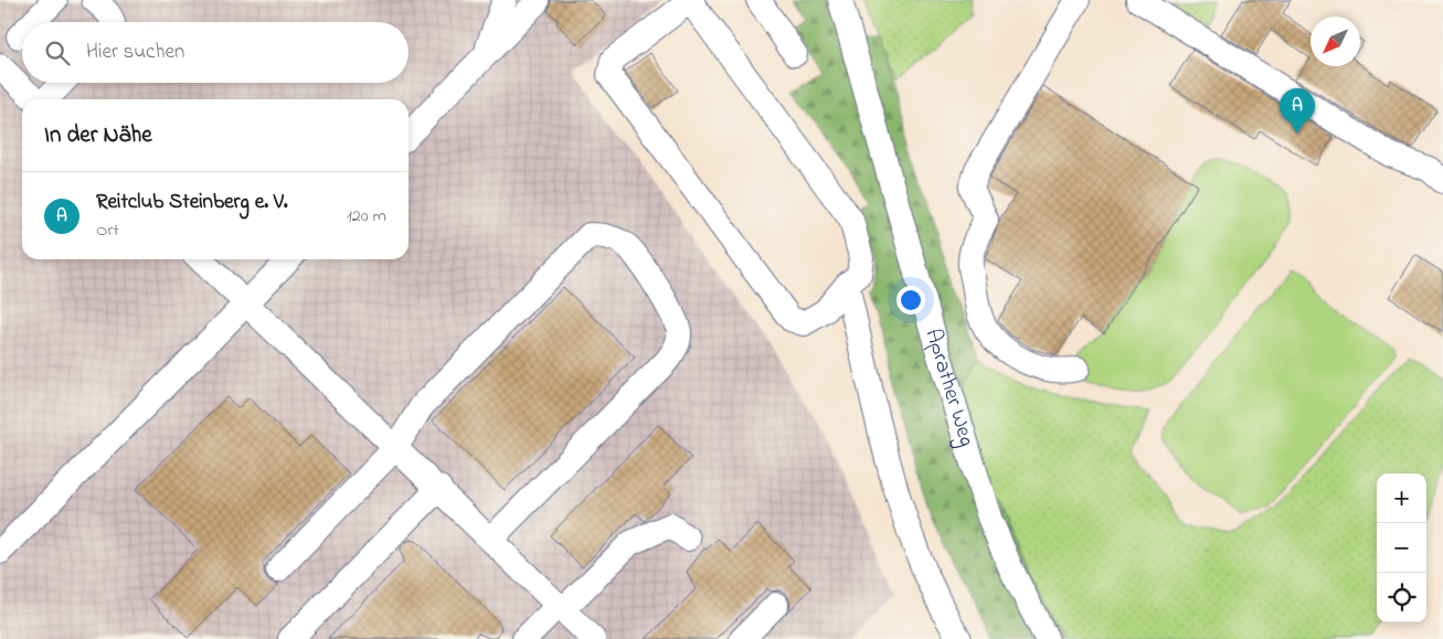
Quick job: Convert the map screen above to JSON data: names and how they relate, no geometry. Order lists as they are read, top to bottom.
{
  "streets": {
    "street": ["Aprather Weg"]
  },
  "north": "bottom left",
  "page": {
    "search": "Hier suchen",
    "pins": "A",
    "heading": "In der Nähe",
    "list": [
      {
        "mark": "A",
        "name": "Reitclub Steinberg e. V.",
        "note": "Ort",
        "value": "120 m"
      }
    ],
    "map_buttons": ["+", "−"]
  }
}
